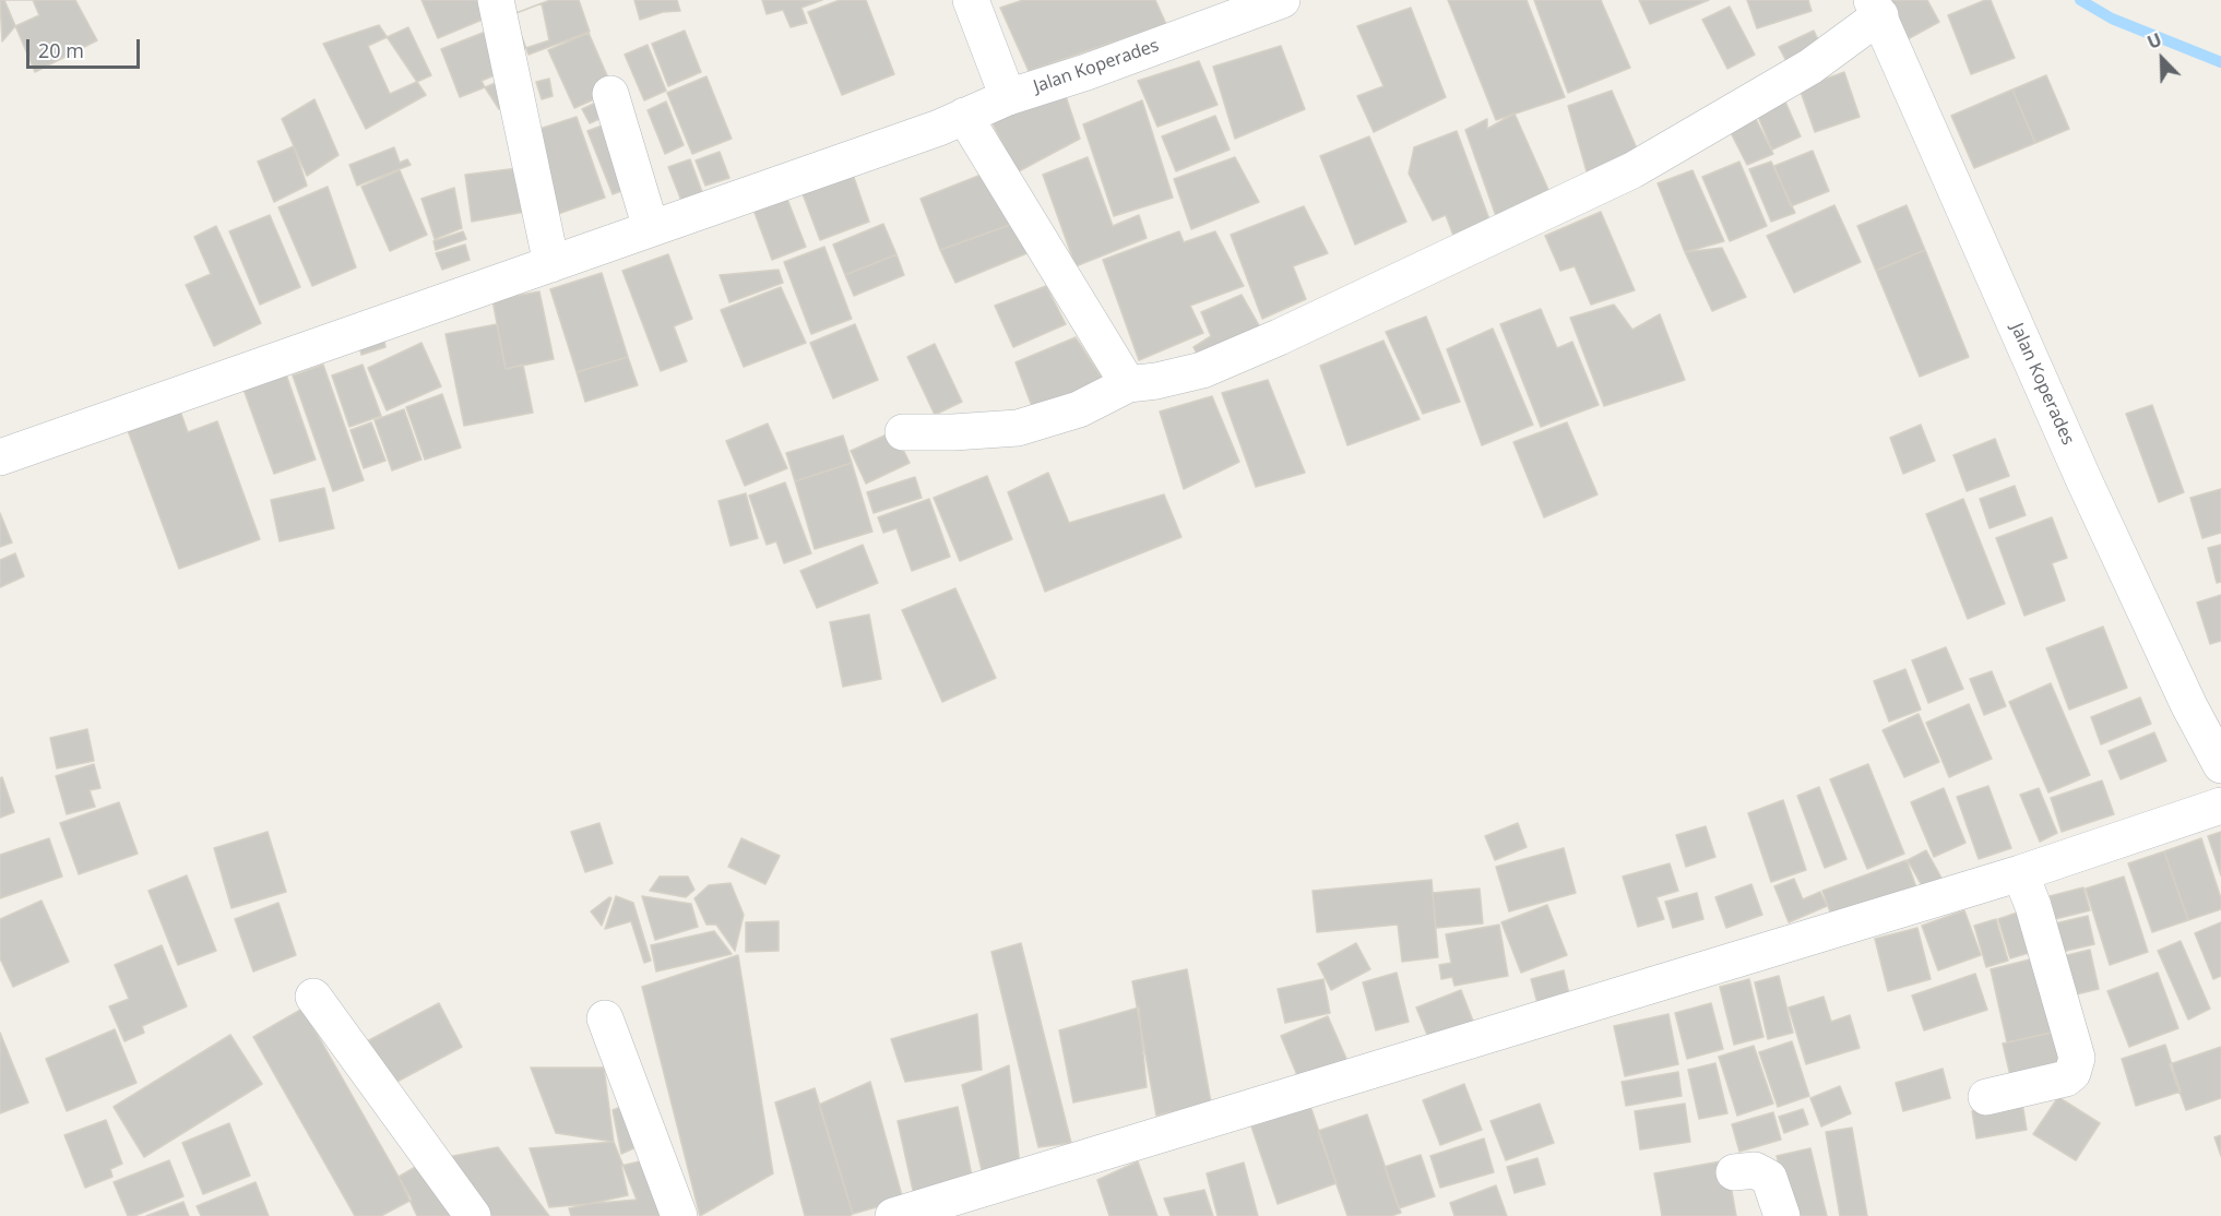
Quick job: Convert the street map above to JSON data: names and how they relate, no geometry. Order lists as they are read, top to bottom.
{
  "streets": {
    "street": ["Jalan Koperades"]
  },
  "scale_bar": "20 m",
  "north": "top left"
}
